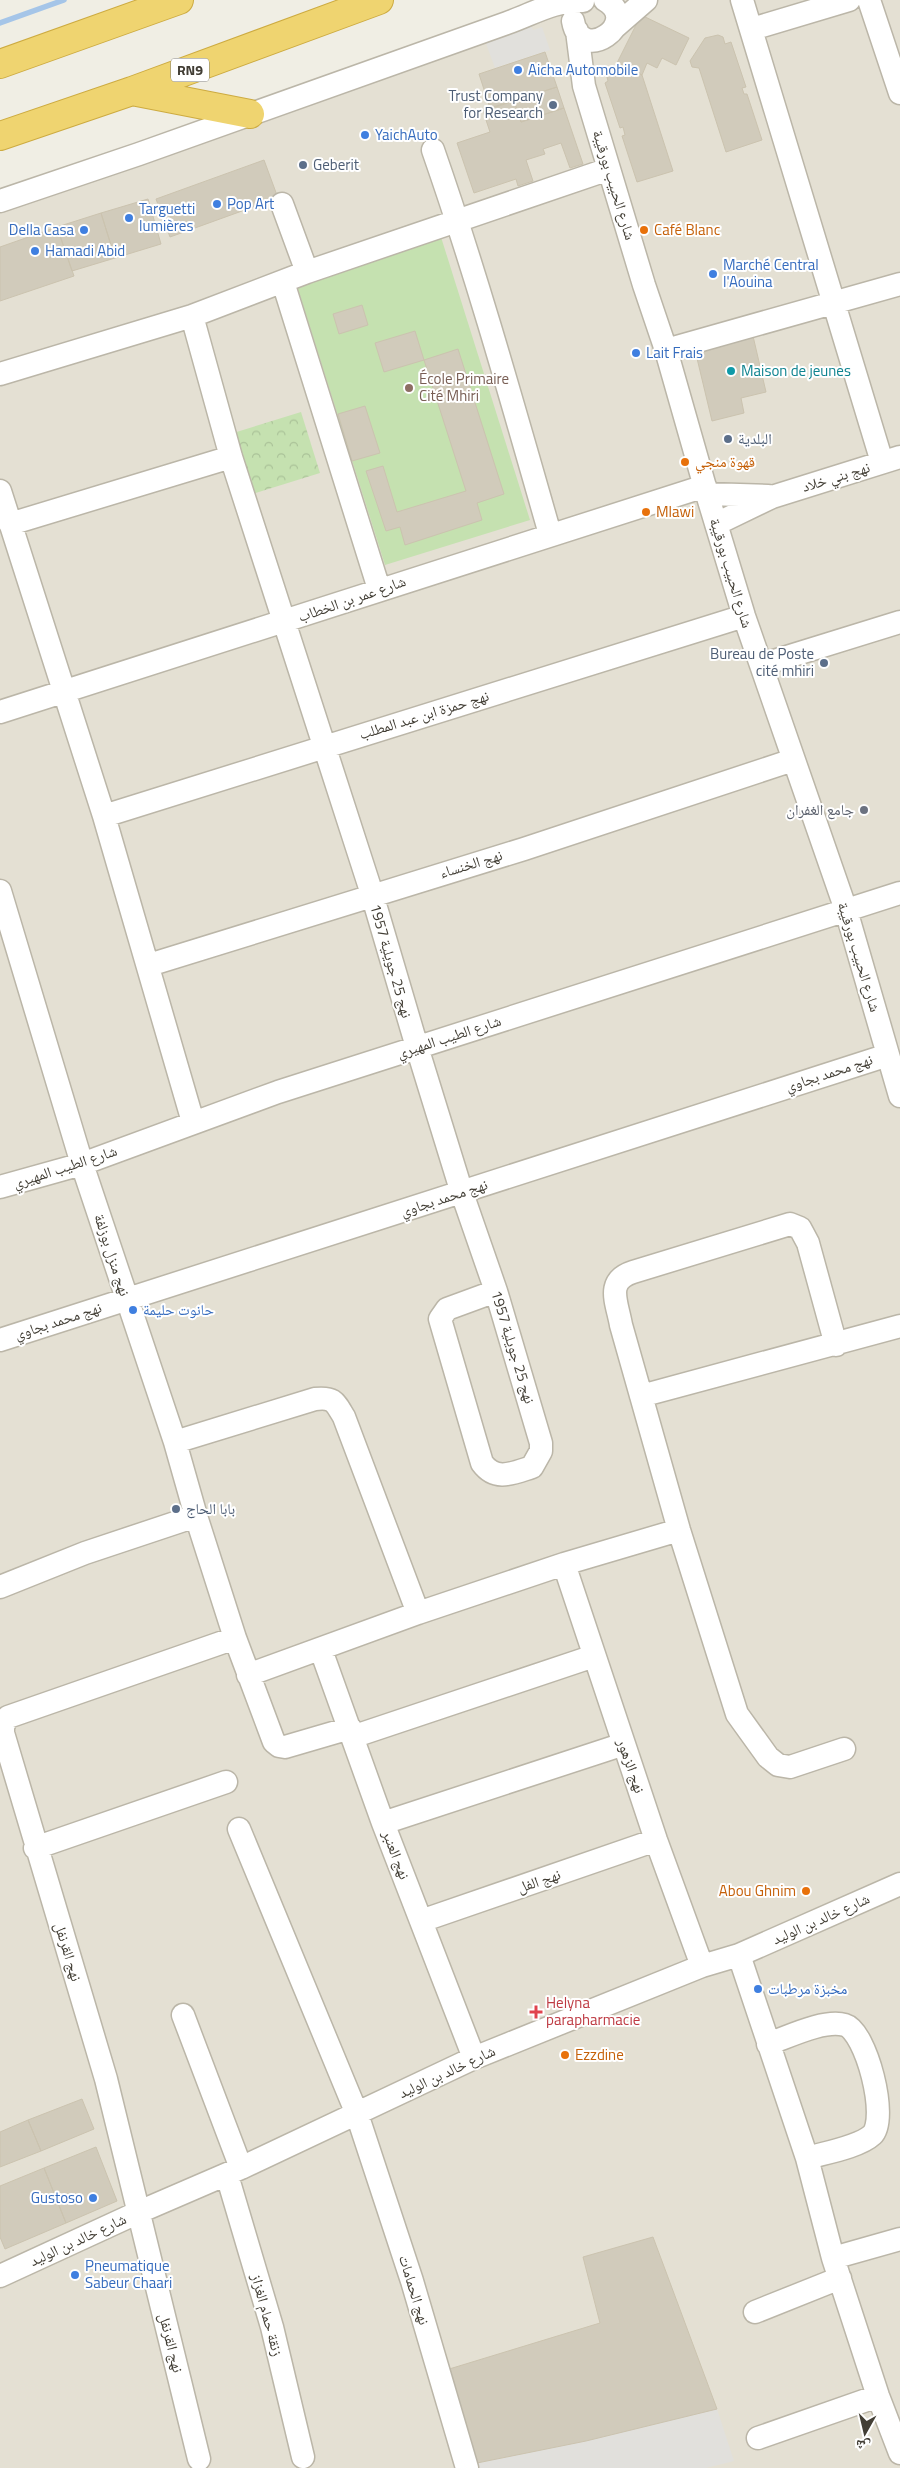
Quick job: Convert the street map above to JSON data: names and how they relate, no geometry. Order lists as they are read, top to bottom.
{
  "streets": {
    "highway": ["RN9"],
    "street": [
      "شارع الحبيب بورقيبة",
      "نهج بني خلاد",
      "شارع عمر بن الخطاب",
      "نهج حمزة ابن عبد المطلب",
      "نهج الخنساء",
      "نهج 25 جويلية 1957",
      "شارع الطيب المهيري",
      "نهج محمد بجاوي",
      "نهج منزل بوزلفة",
      "نهج الزهور",
      "نهج العنبر",
      "نهج الفل",
      "شارع خالد بن الوليد",
      "نهج القرنفل",
      "نهج الحمامات",
      "زنقة حمام الغزاز"
    ]
  },
  "crossings": [
    ["شارع الحبيب بورقيبة", "نهج بني خلاد"],
    ["شارع الحبيب بورقيبة", "شارع عمر بن الخطاب"],
    ["شارع الحبيب بورقيبة", "نهج حمزة ابن عبد المطلب"],
    ["شارع الحبيب بورقيبة", "نهج الخنساء"],
    ["شارع الحبيب بورقيبة", "شارع الطيب المهيري"],
    ["شارع الحبيب بورقيبة", "نهج محمد بجاوي"],
    ["نهج بني خلاد", "شارع عمر بن الخطاب"],
    ["شارع عمر بن الخطاب", "نهج 25 جويلية 1957"],
    ["نهج حمزة ابن عبد المطلب", "نهج 25 جويلية 1957"],
    ["نهج الخنساء", "نهج 25 جويلية 1957"],
    ["نهج 25 جويلية 1957", "شارع الطيب المهيري"],
    ["نهج 25 جويلية 1957", "نهج محمد بجاوي"],
    ["شارع الطيب المهيري", "نهج منزل بوزلفة"],
    ["نهج محمد بجاوي", "نهج منزل بوزلفة"],
    ["نهج منزل بوزلفة", "نهج العنبر"],
    ["نهج منزل بوزلفة", "نهج القرنفل"],
    ["نهج الزهور", "نهج الفل"],
    ["نهج الزهور", "شارع خالد بن الوليد"],
    ["نهج العنبر", "نهج الفل"],
    ["نهج العنبر", "شارع خالد بن الوليد"],
    ["شارع خالد بن الوليد", "نهج القرنفل"],
    ["شارع خالد بن الوليد", "نهج الحمامات"],
    ["شارع خالد بن الوليد", "زنقة حمام الغزاز"]
  ],
  "places": {
    "other": [
      "Aicha Automobile",
      "Trust Company for Research",
      "YaichAuto",
      "Geberit",
      "Pop Art",
      "Targuetti lumières",
      "Della Casa",
      "Café Blanc",
      "Hamadi Abid",
      "Marché Central l'Aouina",
      "Lait Frais",
      "Maison de jeunes",
      "École Primaire Cité Mhiri",
      "البلدية",
      "قهوة منجي",
      "Mlawi",
      "Bureau de Poste cité mhiri",
      "جامع الغفران",
      "حانوت حليمة",
      "بابا الحاج",
      "Abou Ghnim",
      "مخبزة مرطبات",
      "Ezzdine",
      "Gustoso",
      "Pneumatique Sabeur Chaari"
    ],
    "health": ["Helyna parapharmacie"]
  },
  "north": "bottom"
}
